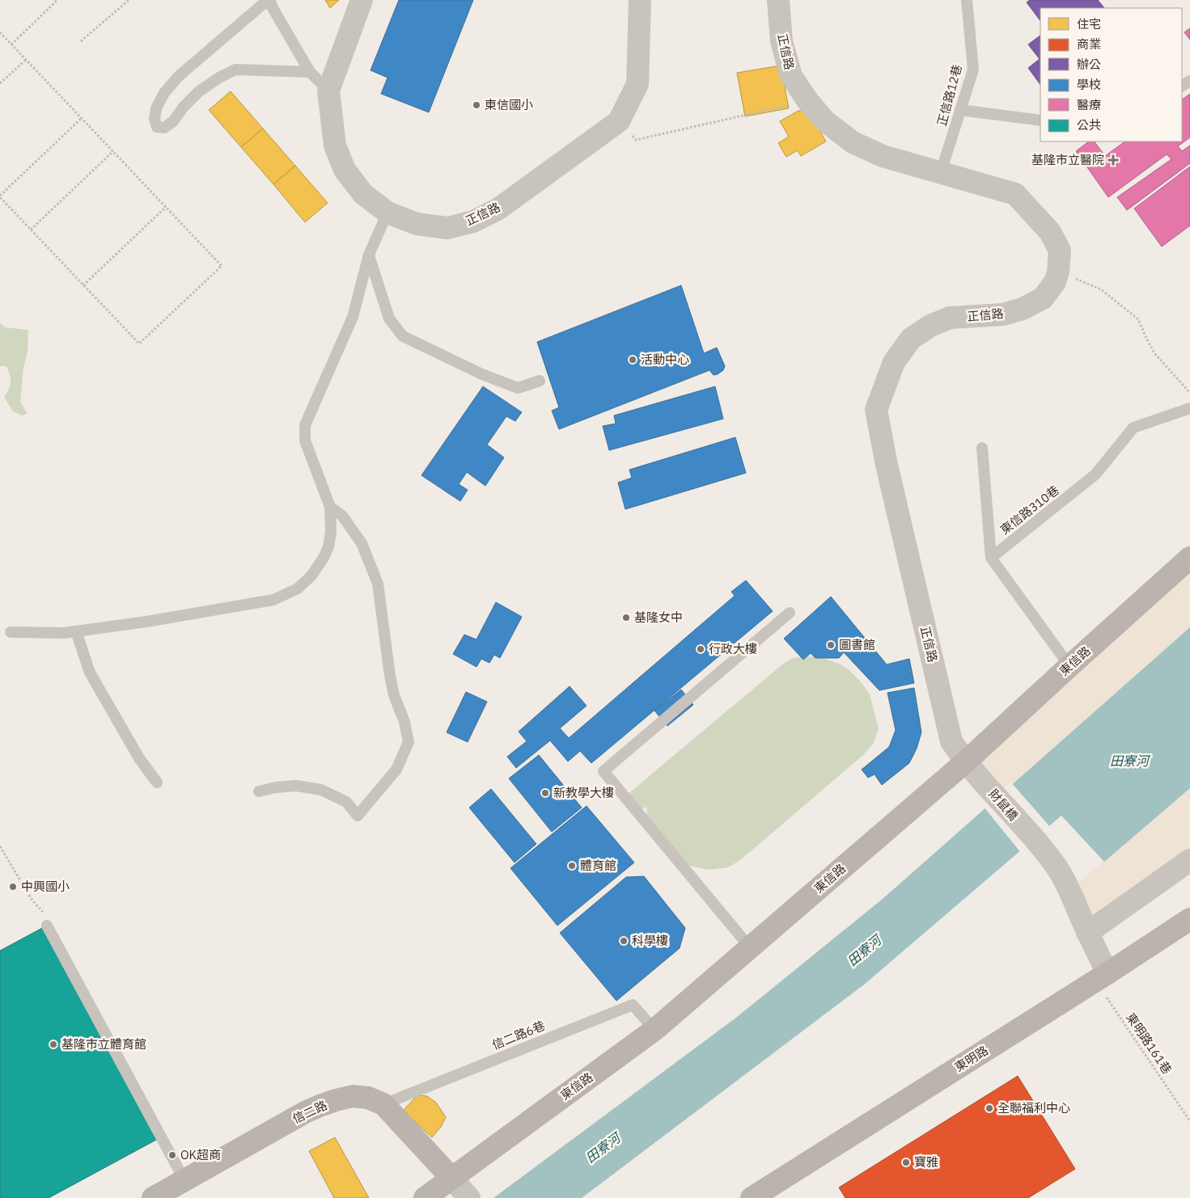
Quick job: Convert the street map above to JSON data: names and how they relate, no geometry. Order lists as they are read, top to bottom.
{
  "streets": {
    "main road": ["東信路", "東明路", "信二路"],
    "street": ["正信路", "財鼠橋"],
    "lane": ["正信路12巷", "東信路310巷", "信二路6巷"],
    "path": ["東明路161巷"]
  },
  "crossings": [
    ["正信路", "正信路12巷"],
    ["正信路", "東信路"],
    ["正信路", "財鼠橋"],
    ["東信路", "財鼠橋"],
    ["東信路", "信二路6巷"],
    ["東信路", "信二路"],
    ["財鼠橋", "東明路161巷"],
    ["財鼠橋", "東明路"],
    ["信二路6巷", "信二路"],
    ["東明路161巷", "東明路"]
  ],
  "water": ["田寮河"],
  "places": {
    "other": [
      "東信國小",
      "活動中心",
      "基隆女中",
      "圖書館",
      "行政大樓",
      "新教學大樓",
      "體育館",
      "中興國小",
      "科學樓",
      "基隆市立體育館",
      "全聯福利中心",
      "OK超商",
      "寶雅"
    ],
    "health": ["基隆市立醫院"]
  },
  "legend": [
    "住宅",
    "商業",
    "辦公",
    "學校",
    "醫療",
    "公共"
  ]
}
